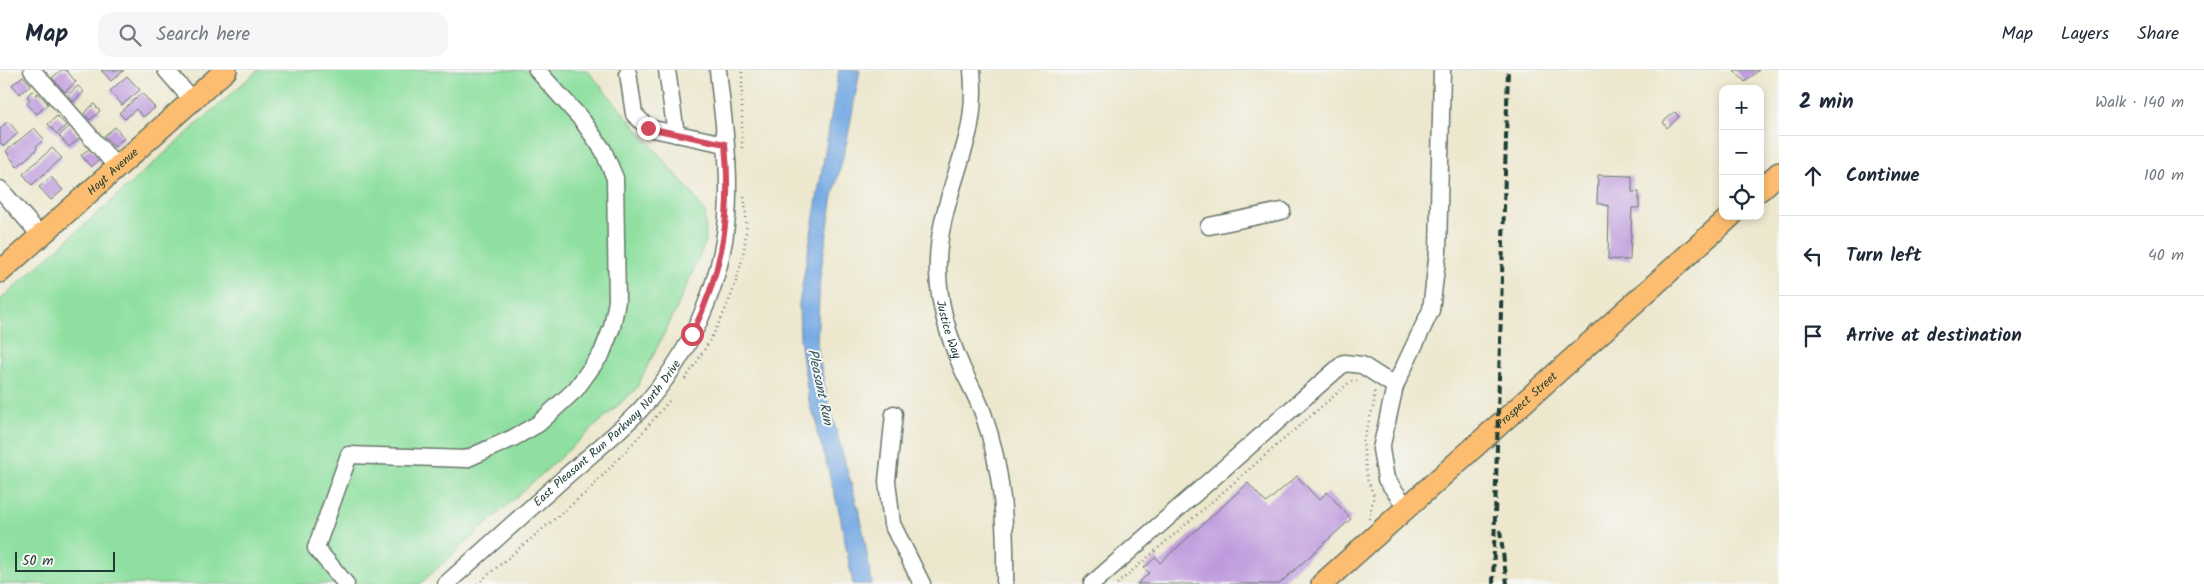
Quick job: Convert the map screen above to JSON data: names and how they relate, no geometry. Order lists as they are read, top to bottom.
{
  "streets": {
    "main road": ["Hoyt Avenue", "Prospect Street"],
    "street": ["Justice Way", "East Pleasant Run Parkway North Drive"]
  },
  "water": ["Pleasant Run"],
  "scale_bar": "50 m",
  "page": {
    "header": "Map",
    "search": "Search here",
    "nav": ["Map", "Layers", "Share"],
    "heading": ["2 min", "Walk · 140 m"],
    "map_buttons": ["+", "−"],
    "list": [
      ["Continue", "100 m"],
      ["Turn left", "40 m"],
      "Arrive at destination"
    ],
    "scale": "50 m"
  }
}
